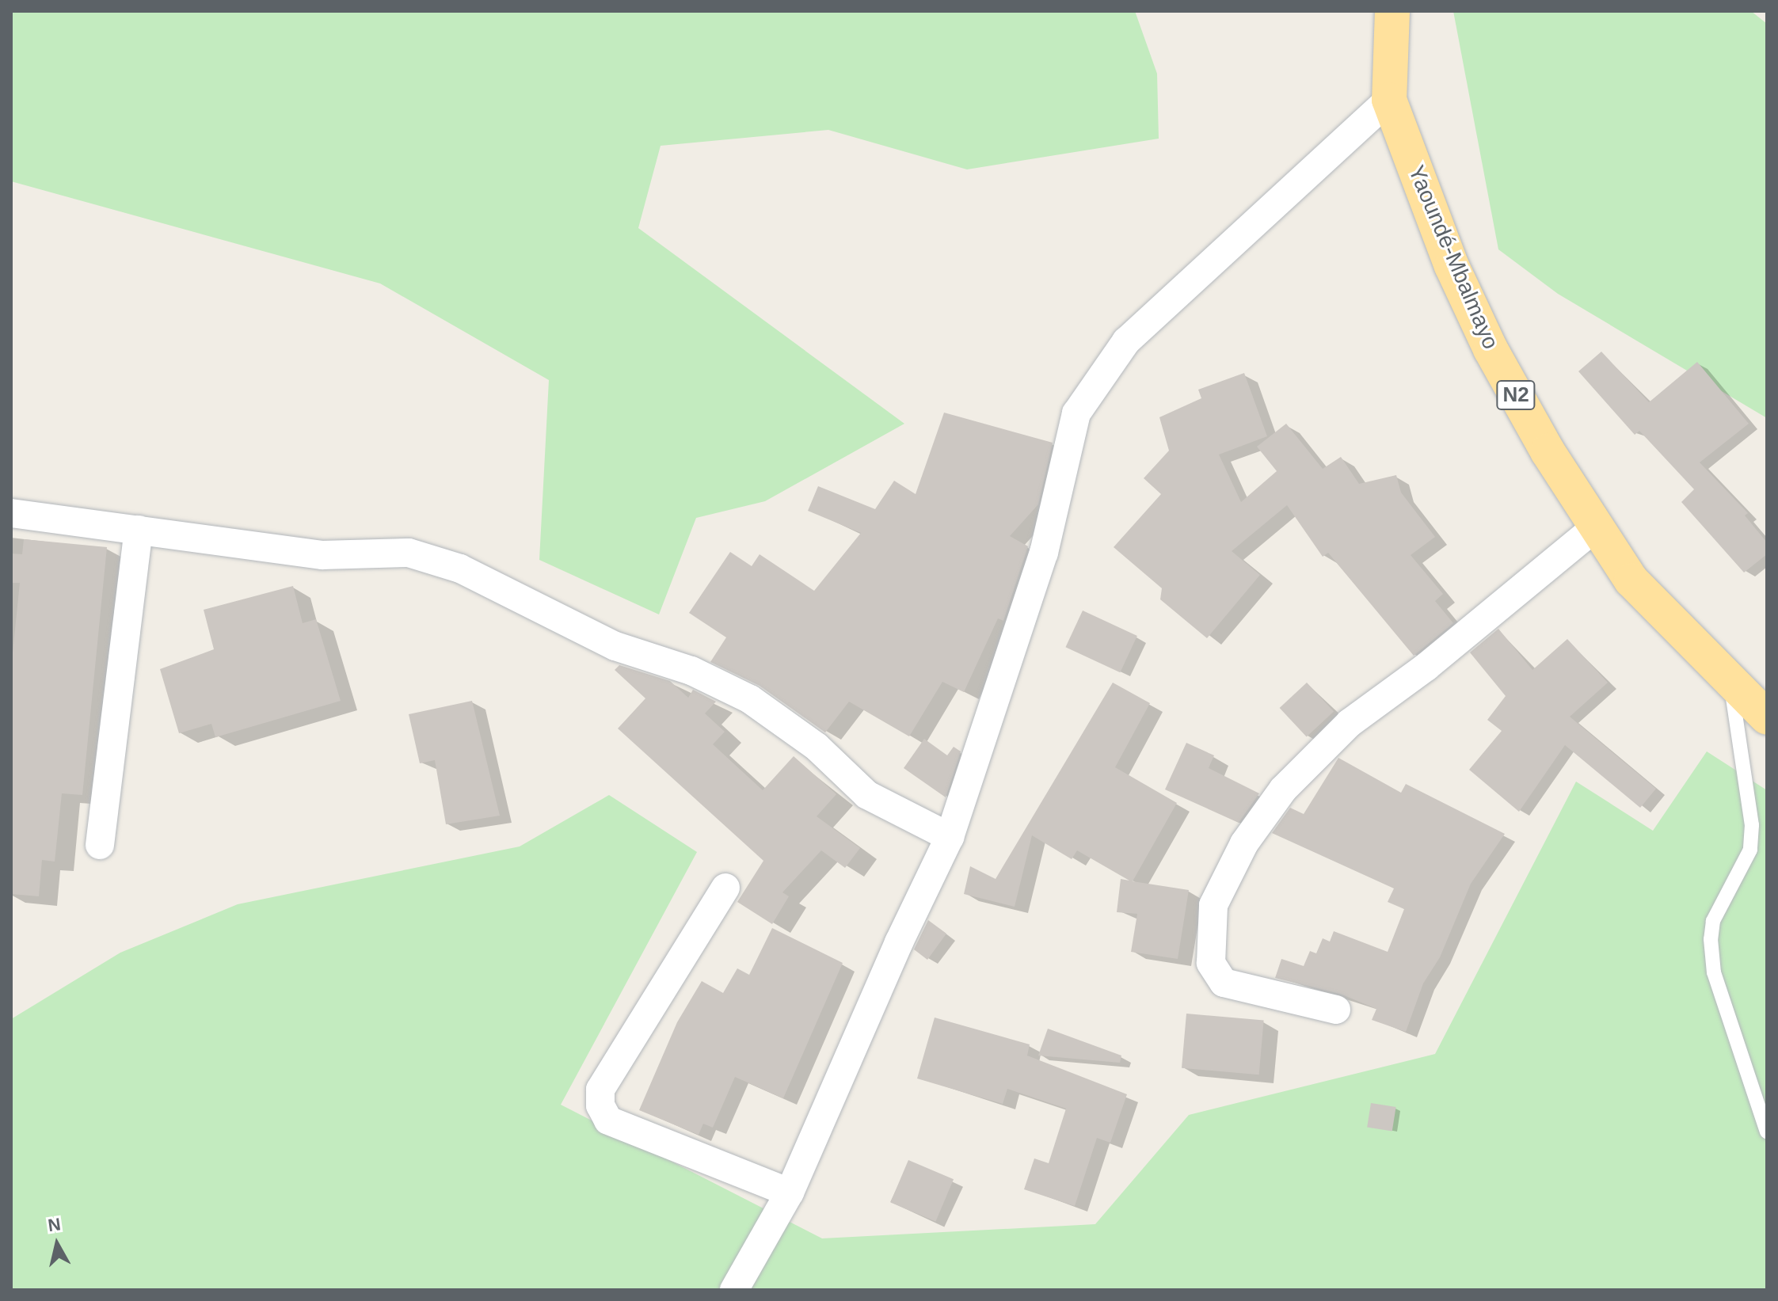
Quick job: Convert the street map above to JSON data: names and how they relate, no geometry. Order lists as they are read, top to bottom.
{
  "streets": {
    "highway": ["Yaoundé-Mbalmayo", "N2"]
  },
  "north": "top"
}
